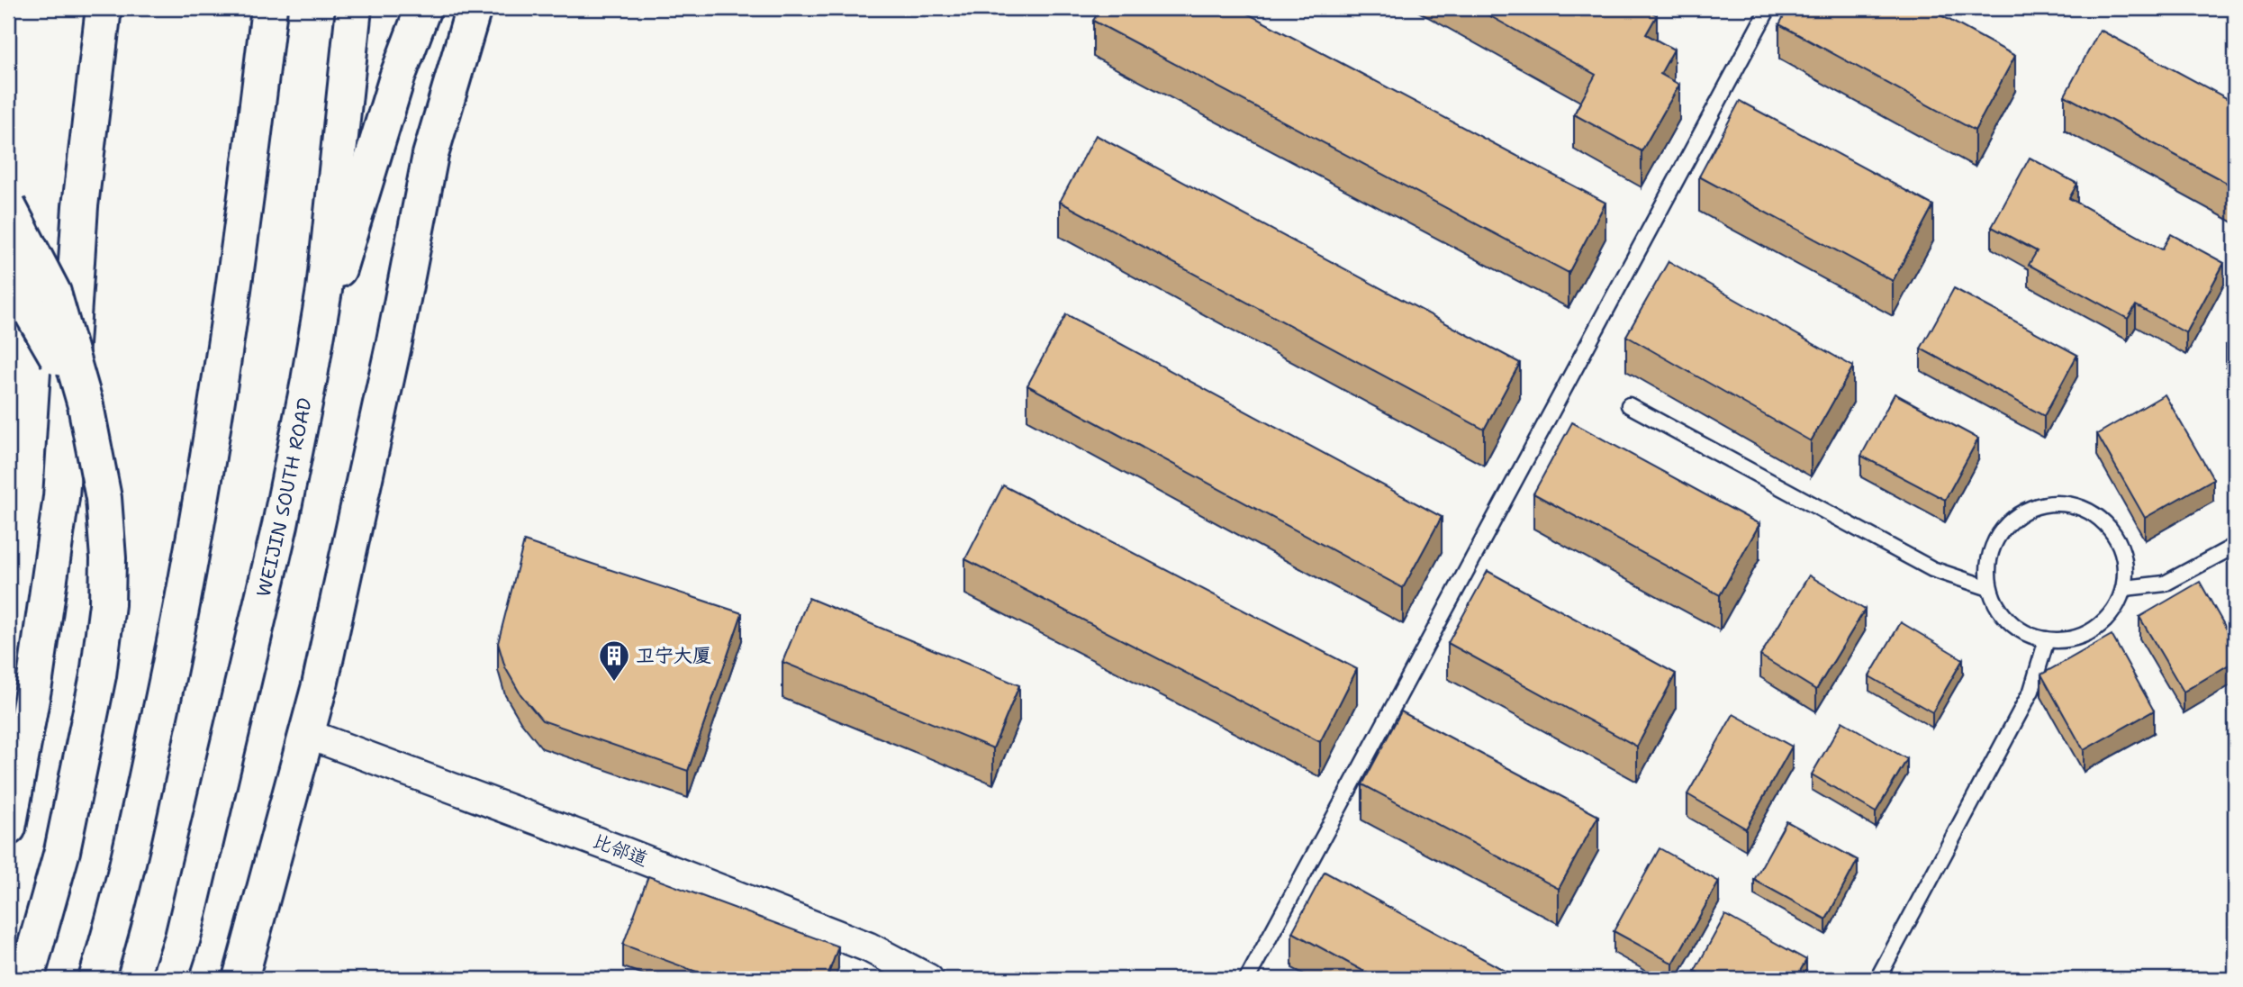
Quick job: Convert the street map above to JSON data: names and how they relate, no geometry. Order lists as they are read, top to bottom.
{
  "streets": {
    "main road": ["WEIJIN SOUTH ROAD"],
    "street": ["比邻道"]
  },
  "places": {
    "building": ["卫宁大厦"]
  }
}
